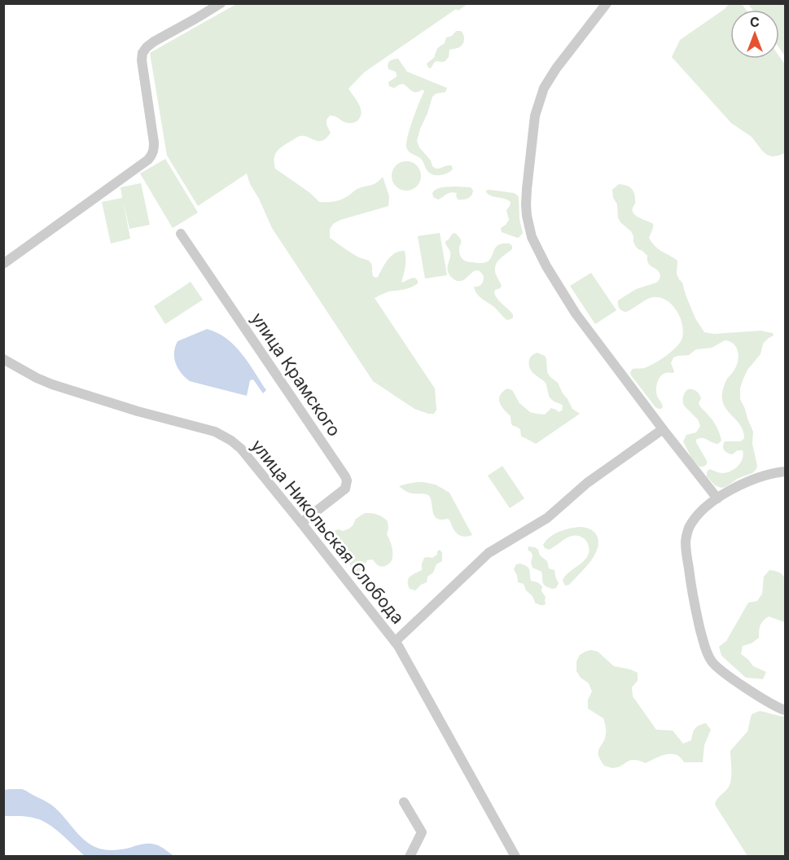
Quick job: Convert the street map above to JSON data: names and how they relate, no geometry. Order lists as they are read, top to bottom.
{
  "streets": {
    "street": ["улица Крамского", "улица Никольская Слобода"]
  },
  "crossings": [
    ["улица Крамского", "улица Никольская Слобода"]
  ],
  "north": "top"
}
